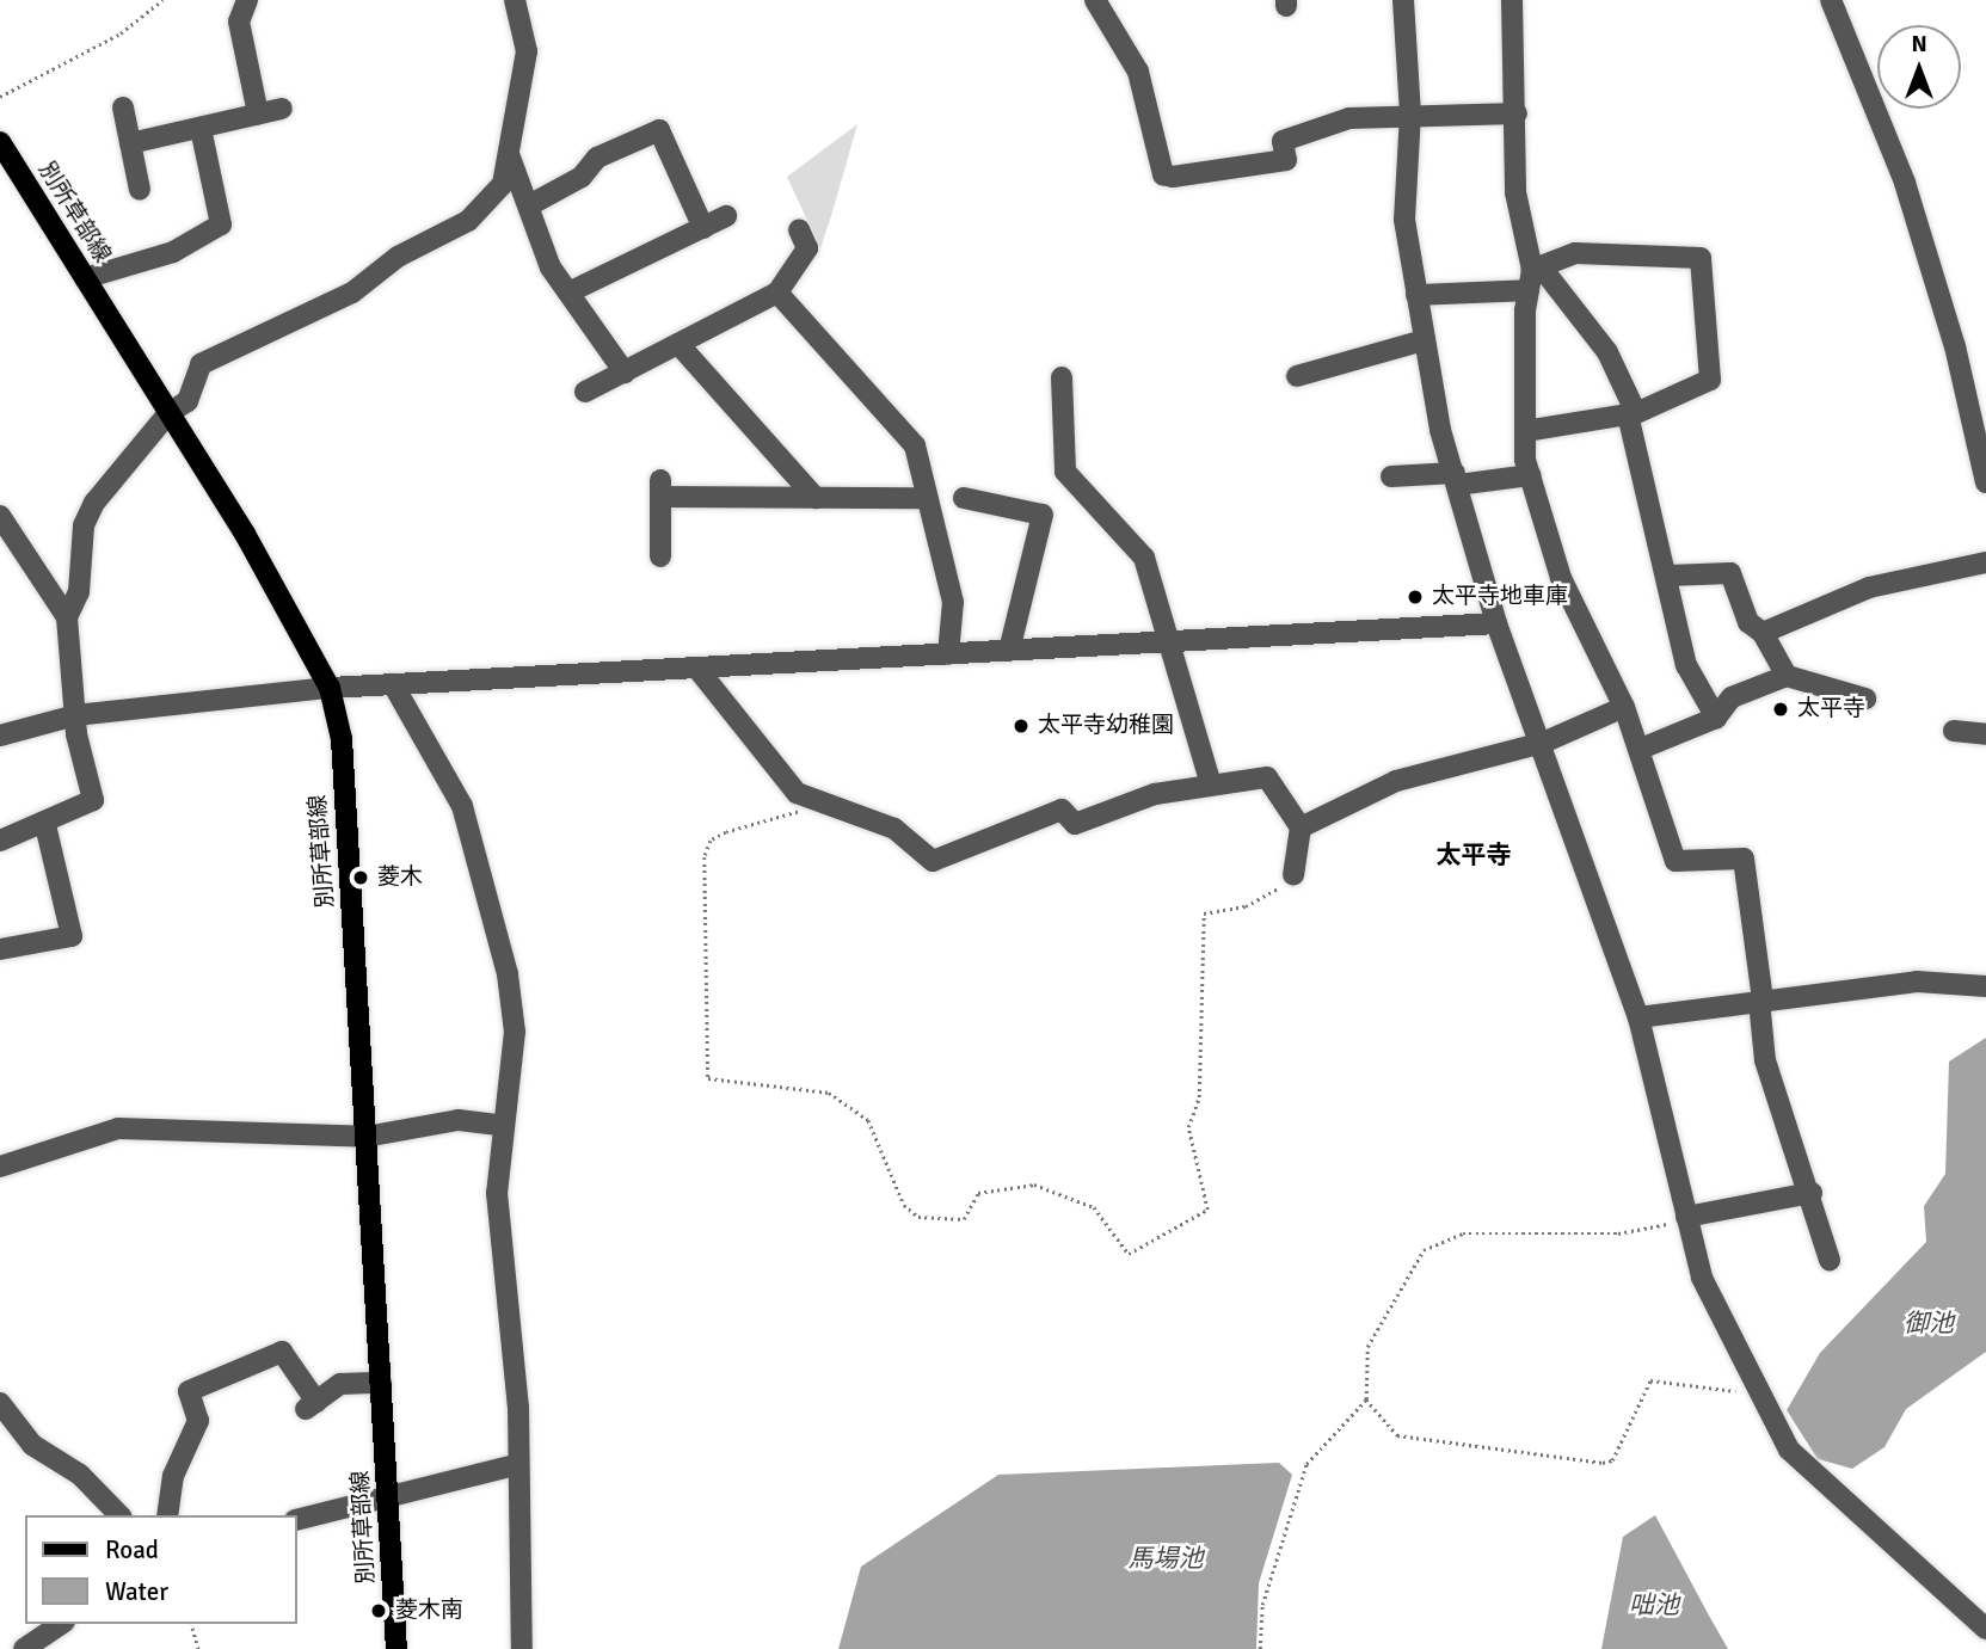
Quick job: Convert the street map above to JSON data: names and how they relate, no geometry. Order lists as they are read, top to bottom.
{
  "streets": {
    "main road": ["別所草部線"]
  },
  "districts": ["太平寺"],
  "water": ["御池", "馬場池", "咄池"],
  "places": [
    "太平寺地車庫",
    "太平寺",
    "太平寺幼稚園",
    "菱木",
    "菱木南"
  ],
  "legend": ["Road", "Water"],
  "north": "top"
}
